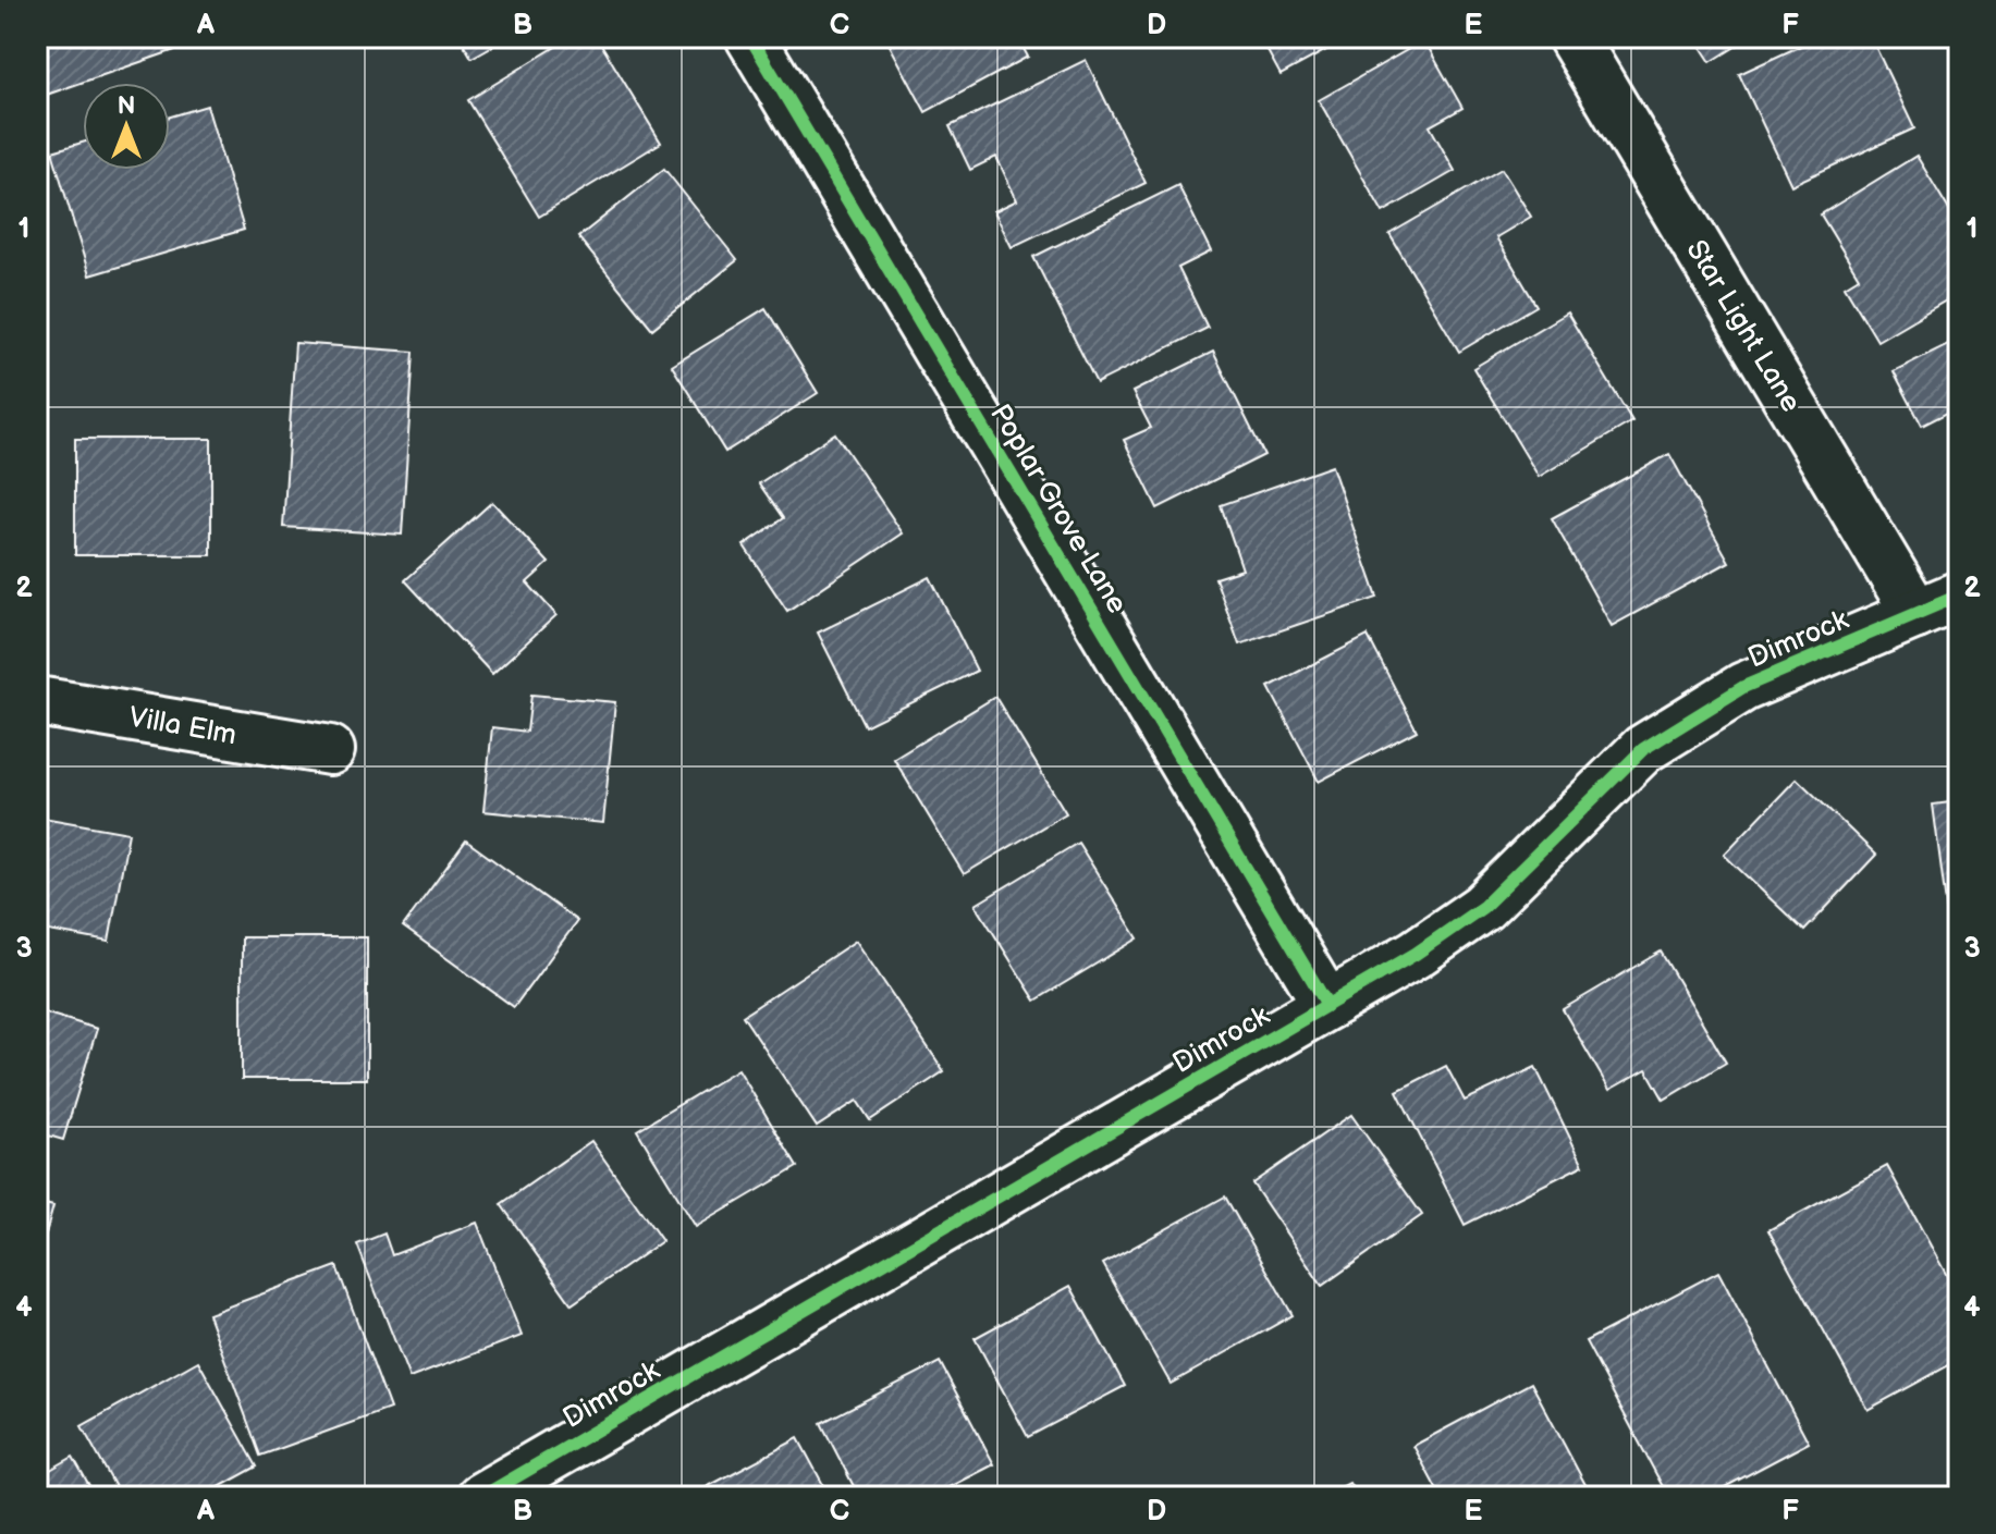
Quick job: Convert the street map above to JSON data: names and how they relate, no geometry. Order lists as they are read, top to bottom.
{
  "streets": {
    "street": [
      "Star Light Lane",
      "Poplar Grove Lane",
      "Dimrock",
      "Villa Elm"
    ]
  },
  "crossings": [
    ["Star Light Lane", "Dimrock"],
    ["Poplar Grove Lane", "Dimrock"]
  ],
  "north": "top",
  "grid": {
    "columns": [
      "A",
      "B",
      "C",
      "D",
      "E",
      "F"
    ],
    "rows": [
      "1",
      "2",
      "3",
      "4"
    ]
  }
}
